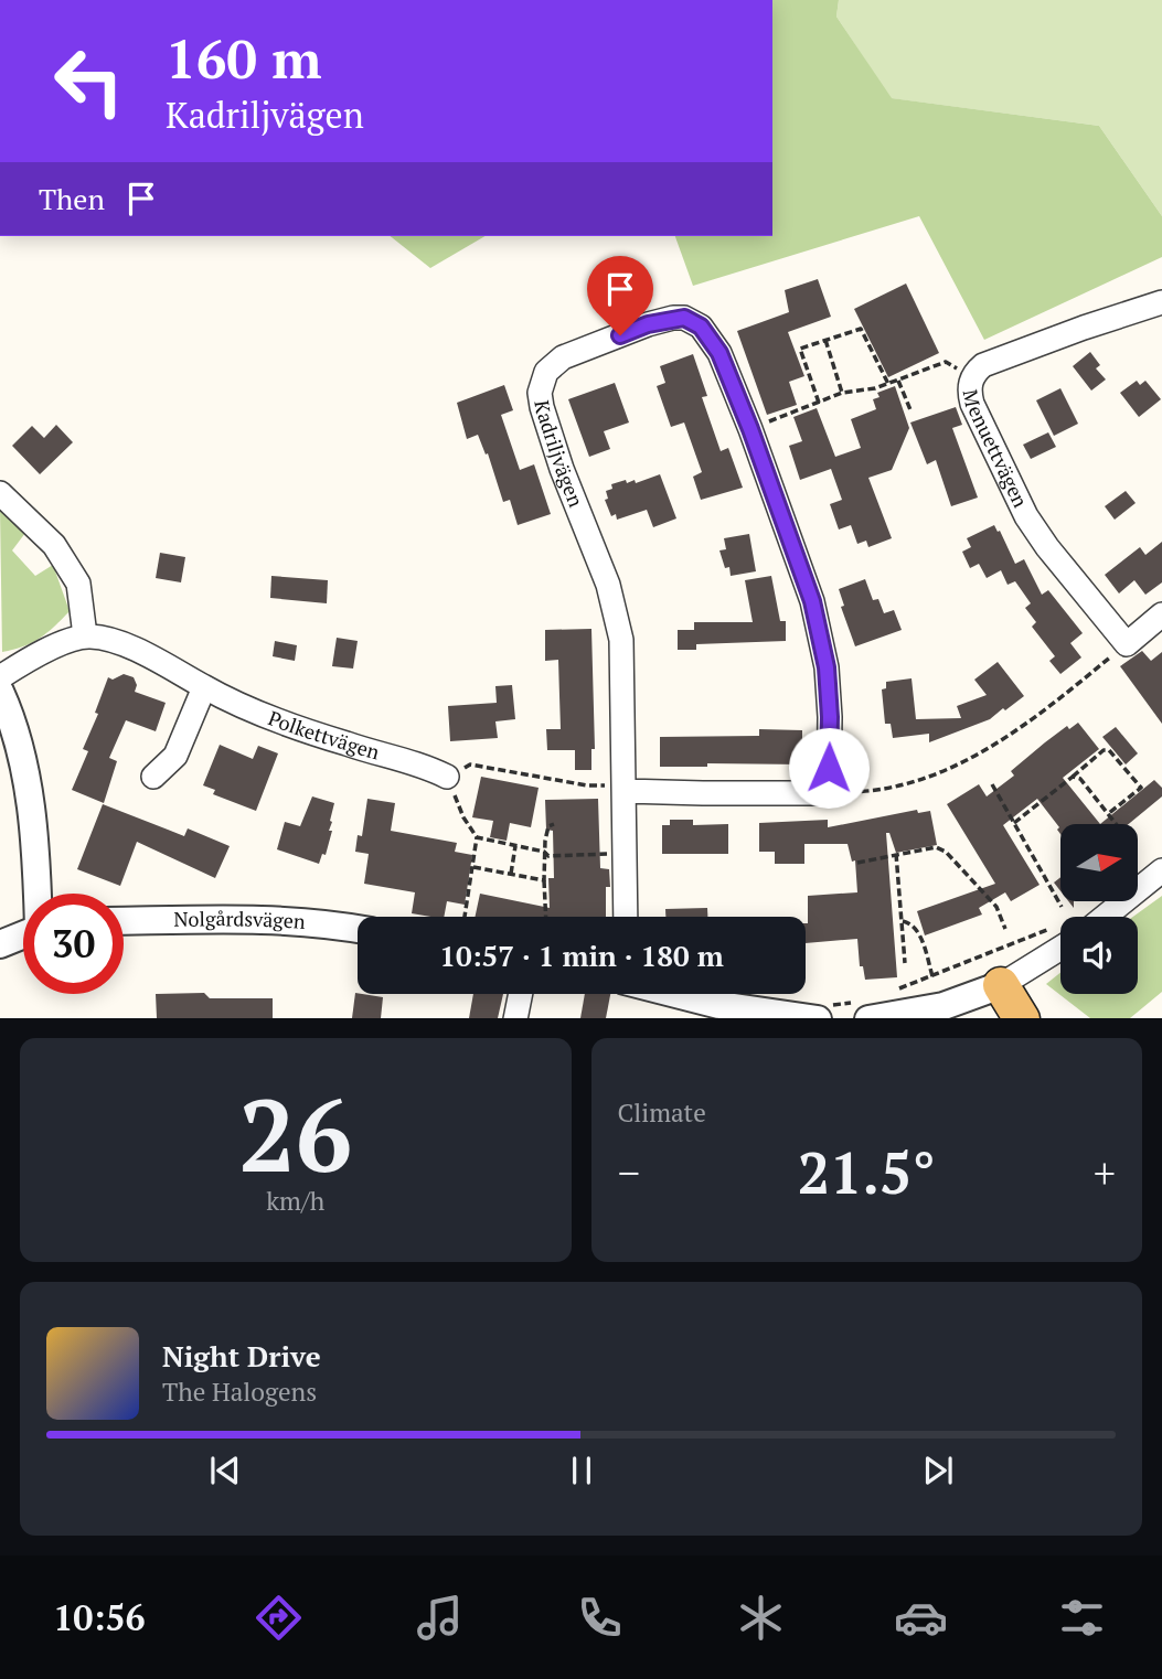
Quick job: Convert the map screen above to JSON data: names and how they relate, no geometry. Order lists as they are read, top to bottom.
{
  "streets": {
    "street": [
      "Menuettvägen",
      "Kadriljvägen",
      "Polkettvägen",
      "Nolgårdsvägen"
    ]
  },
  "north": "right",
  "page": {
    "turn": ["160 m", "Kadriljvägen"],
    "then": "Then",
    "limit": "30",
    "trip": "10:57 · 1 min · 180 m",
    "tile": [
      ["26", "km/h"],
      "Climate"
    ],
    "heat": ["−", "21.5°", "+"],
    "song": ["Night Drive", "The Halogens"],
    "tabs": "10:56"
  }
}
